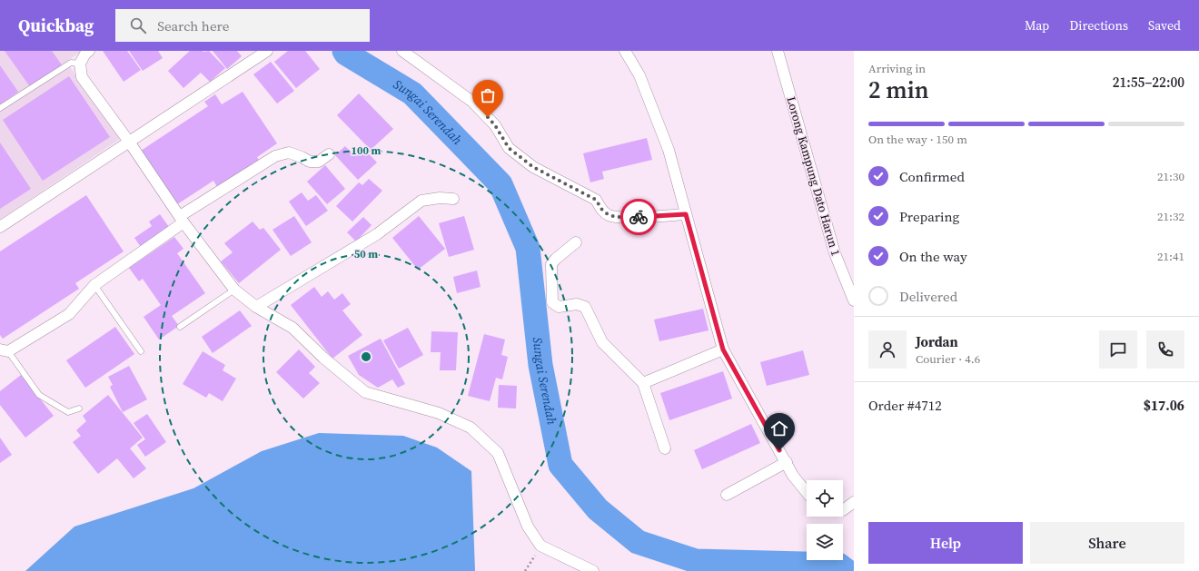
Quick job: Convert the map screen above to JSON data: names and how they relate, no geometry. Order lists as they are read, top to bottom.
{
  "streets": {
    "street": ["Lorong Kampung Dato Harun 1"]
  },
  "water": ["Sungai Serendah"],
  "page": {
    "header": "Quickbag",
    "search": "Search here",
    "nav": ["Map", "Directions", "Saved"],
    "heading": ["2 min", "Arriving in", "21:55–22:00"],
    "panel": [
      "Jordan",
      "Courier · 4.6",
      "Order #4712",
      "$17.06"
    ],
    "bar": "On the way · 150 m",
    "list": [
      ["Confirmed", "21:30"],
      ["Preparing", "21:32"],
      ["On the way", "21:41"],
      "Delivered"
    ],
    "buttons": ["Help", "Share"]
  },
  "rings": ["100 m", "50 m"]
}
